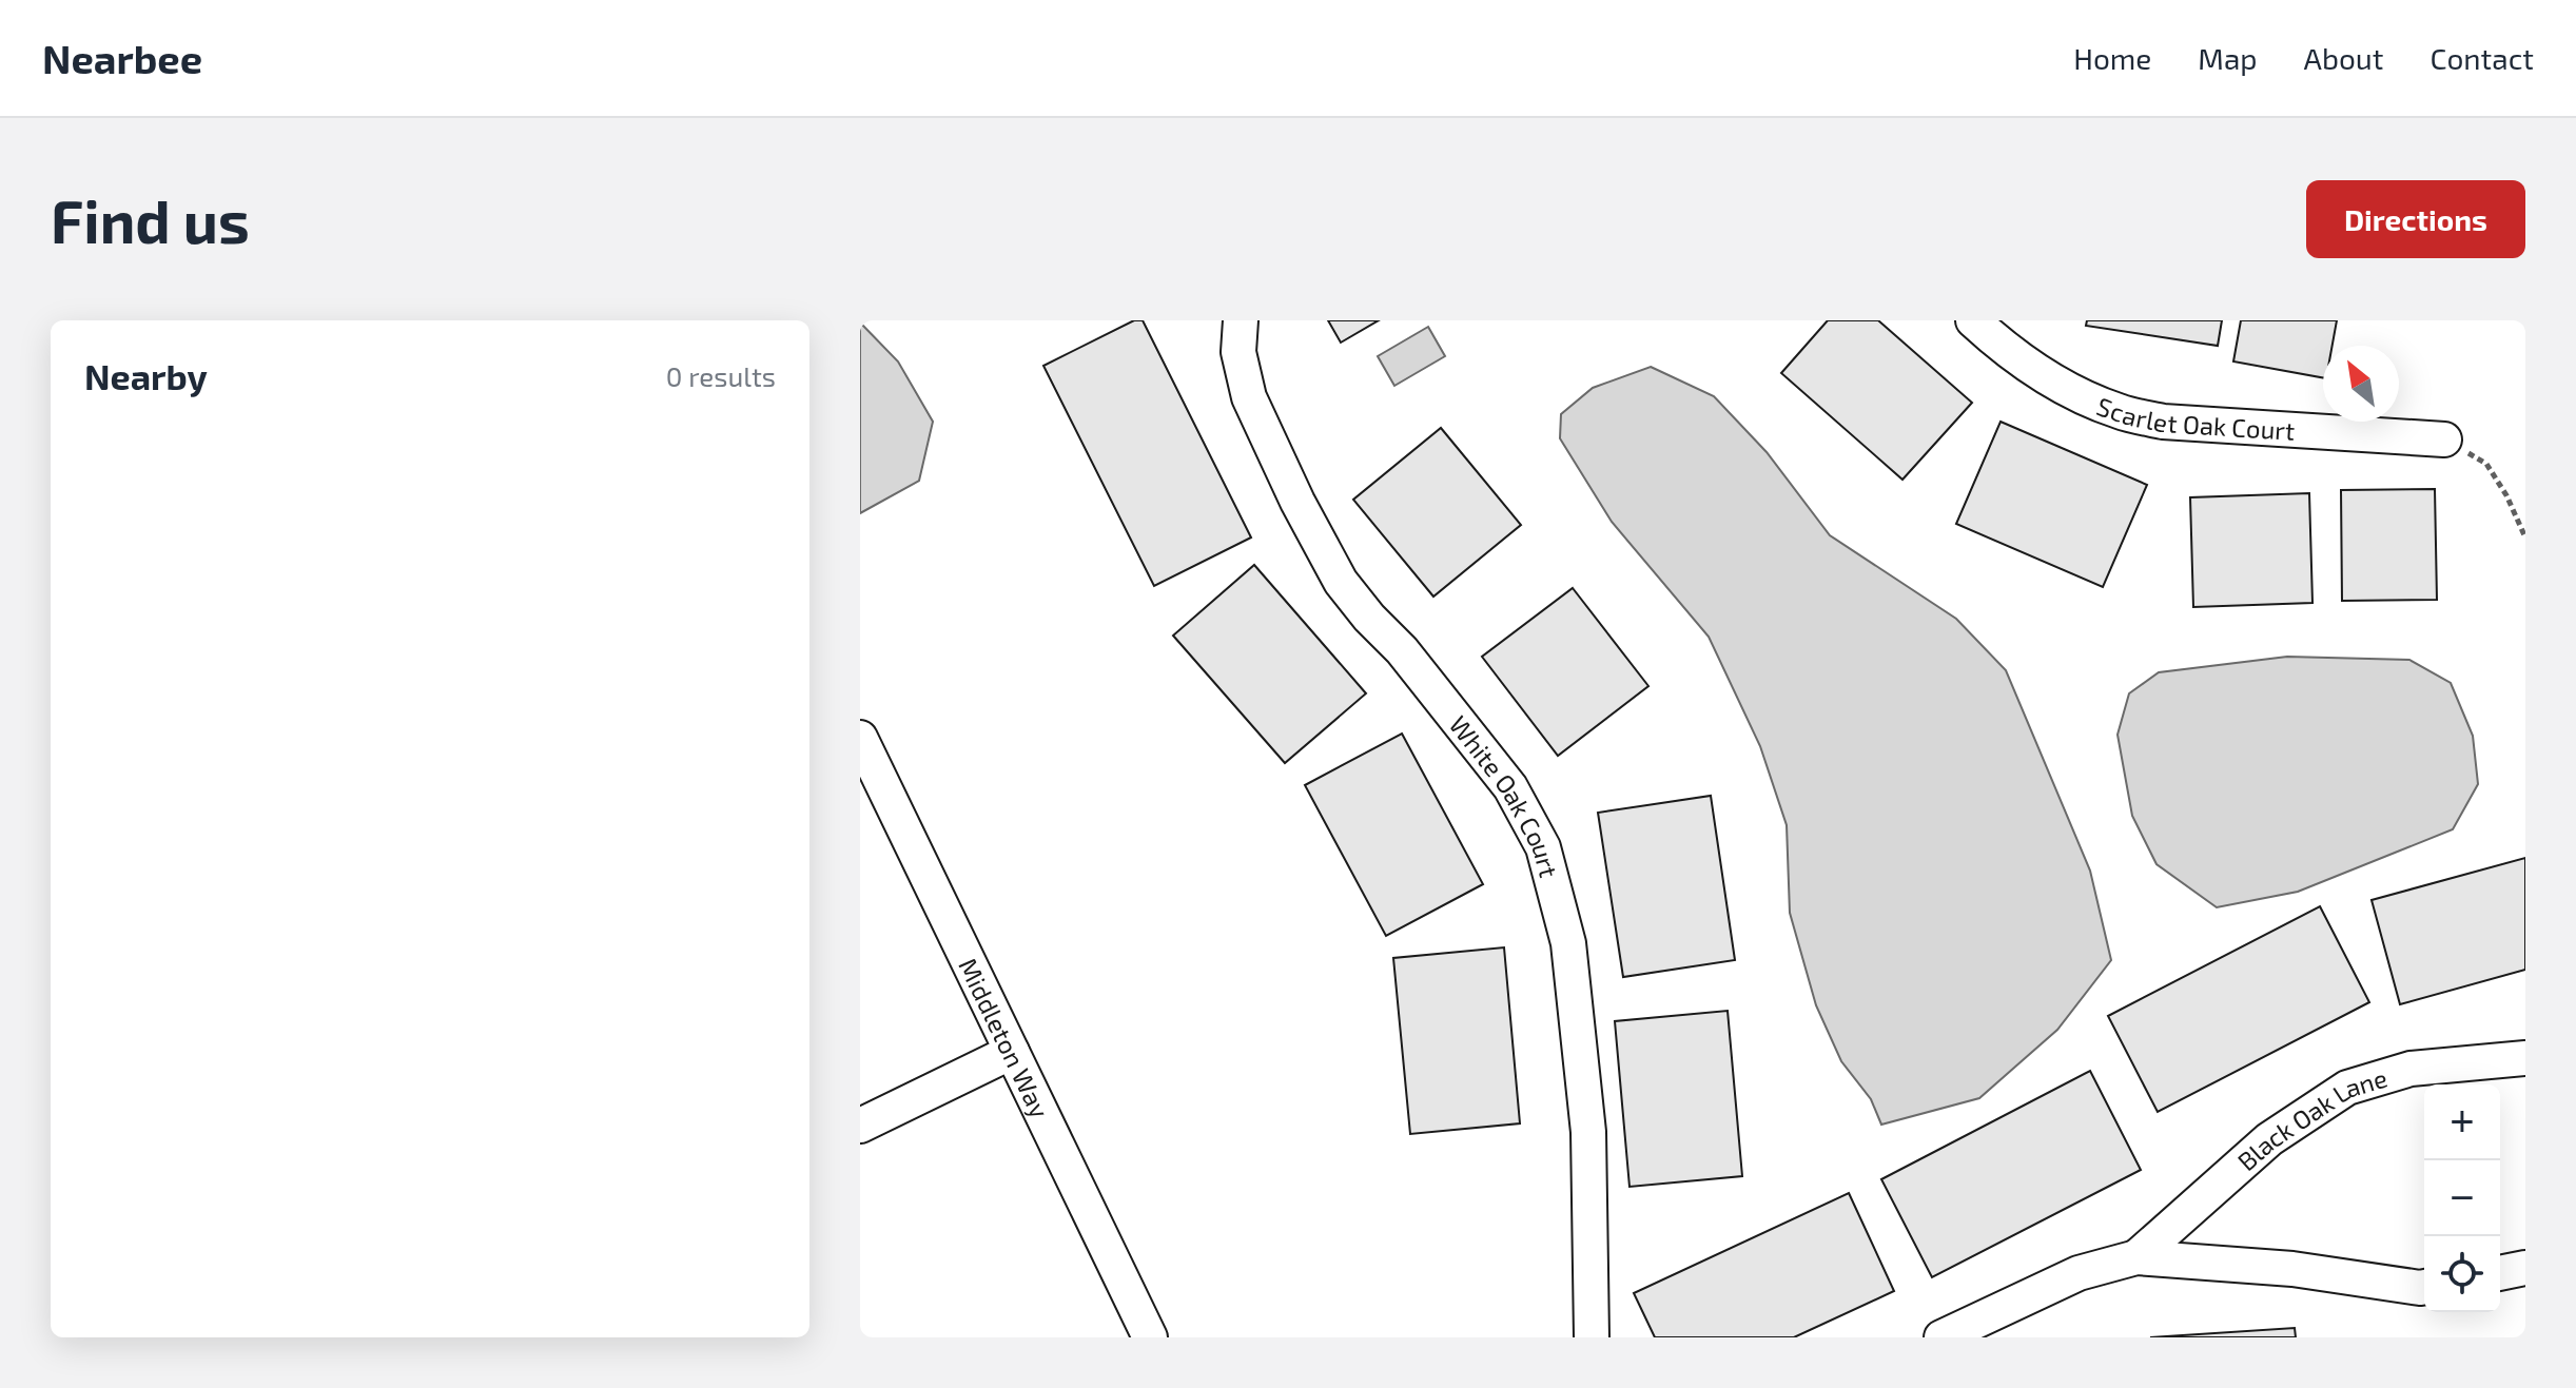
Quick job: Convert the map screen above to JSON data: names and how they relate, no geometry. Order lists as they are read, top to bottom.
{
  "streets": {
    "street": [
      "Scarlet Oak Court",
      "White Oak Court",
      "Middleton Way",
      "Black Oak Lane"
    ]
  },
  "north": "top left",
  "page": {
    "header": "Nearbee",
    "nav": [
      "Home",
      "Map",
      "About",
      "Contact"
    ],
    "buttons": "Directions",
    "title": "Find us",
    "heading": ["Nearby", "0 results"],
    "map_buttons": ["+", "−"]
  }
}
